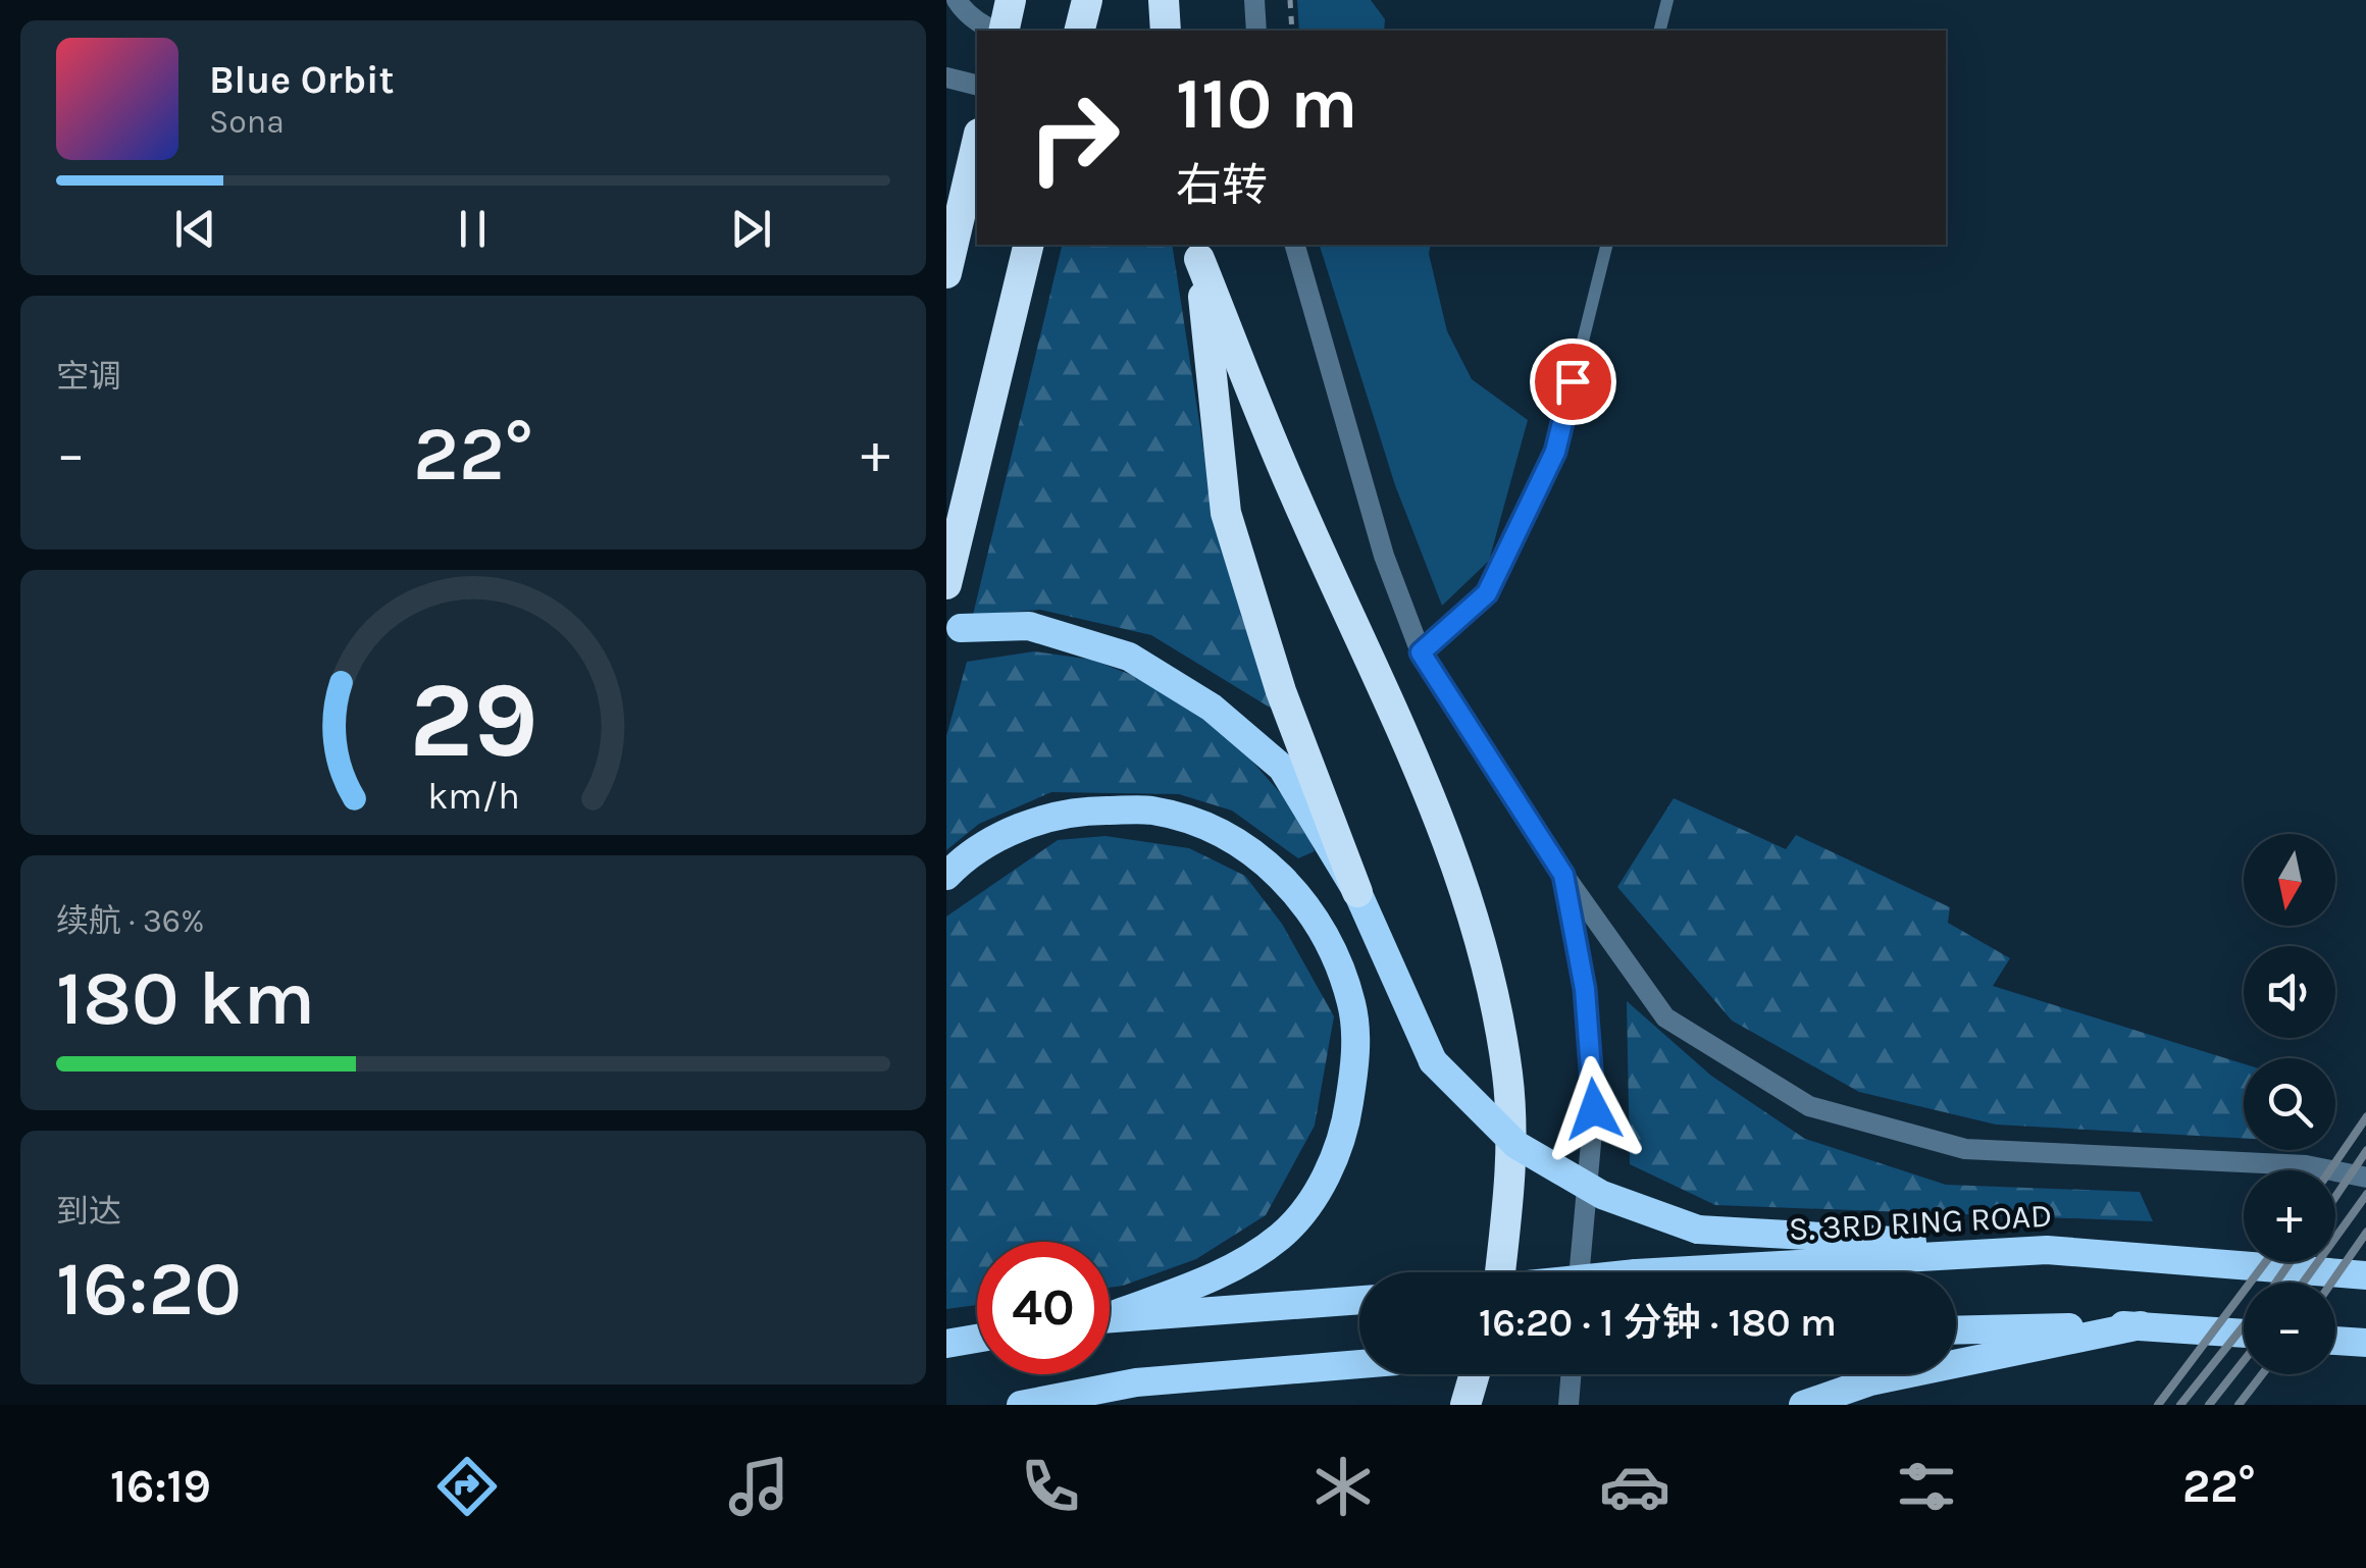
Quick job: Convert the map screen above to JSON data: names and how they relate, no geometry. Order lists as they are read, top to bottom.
{
  "streets": {
    "highway": ["S. 3RD RING ROAD"]
  },
  "north": "bottom",
  "page": {
    "turn": ["110 m", "右转"],
    "song": ["Blue Orbit", "Sona"],
    "tile": [
      "空调",
      ["续航 · 36%", "180 km"],
      ["到达", "16:20"]
    ],
    "heat": ["−", "22°", "+"],
    "map_buttons": ["+", "−"],
    "limit": "40",
    "trip": "16:20 · 1 分钟 · 180 m",
    "tabs": ["16:19", "22°"],
    "gauge": ["29", "km/h"]
  }
}
